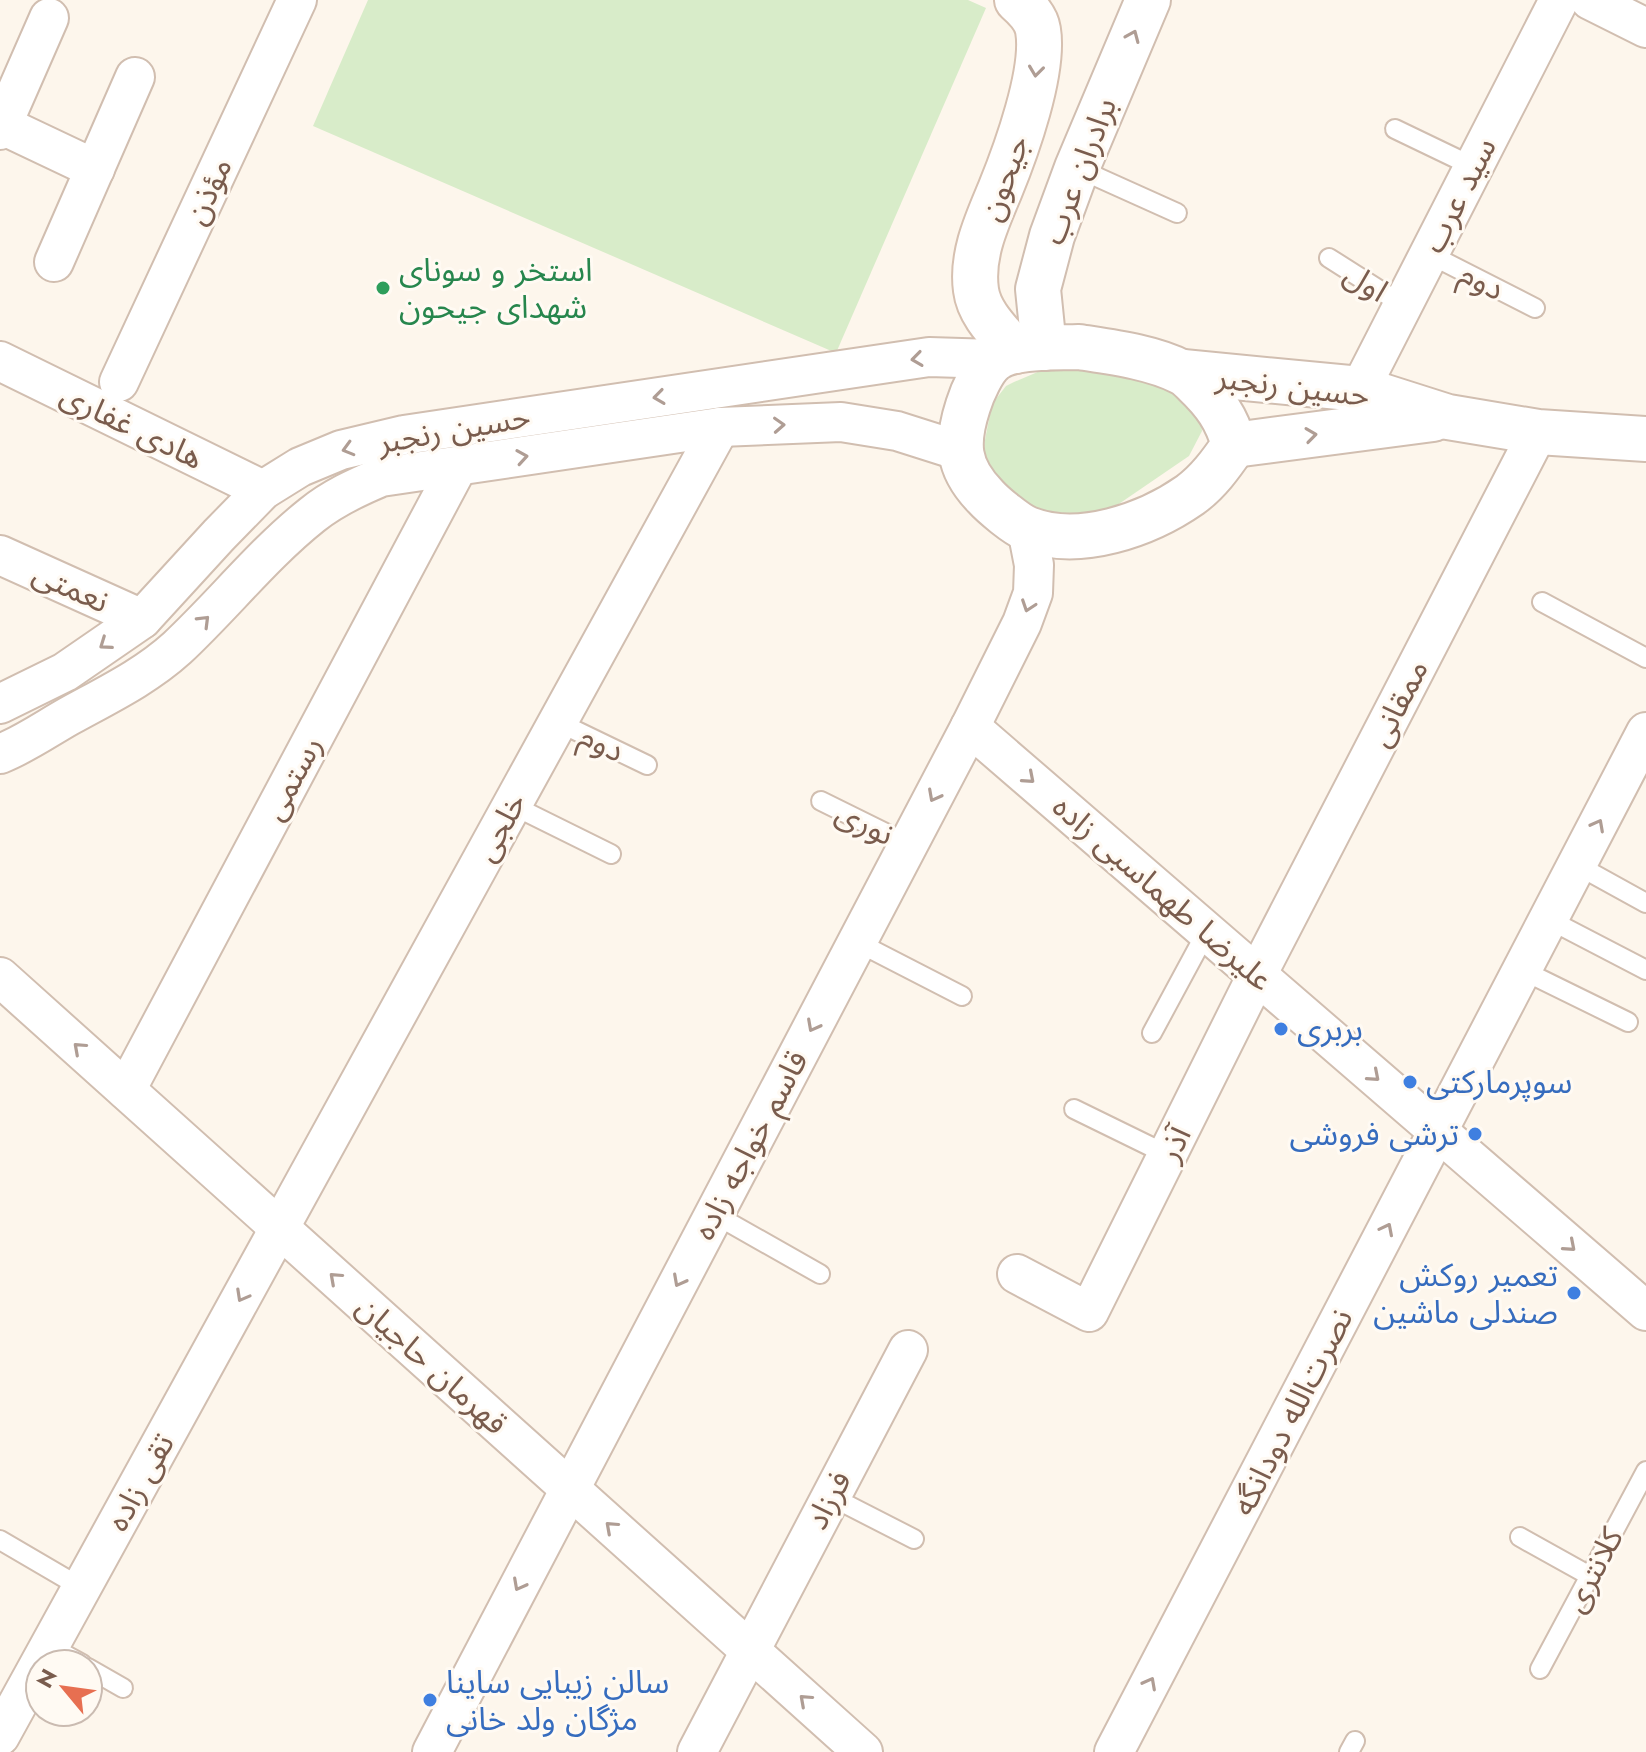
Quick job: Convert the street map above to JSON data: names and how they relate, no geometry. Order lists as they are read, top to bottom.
{
  "streets": {
    "street": [
      "برادران عرب",
      "جیحون",
      "مؤذن",
      "سید عرب",
      "حسین رنجبر",
      "هادی غفاری",
      "نعمتی",
      "ممقانی",
      "رستمی",
      "خلجی",
      "علیرضا طهماسبی زاده",
      "آذر",
      "قاسم خواجه زاده",
      "قهرمان حاجیان",
      "نصرت‌الله دودانگه",
      "تقی زاده",
      "فرزاد"
    ],
    "lane": [
      "دوم",
      "اول",
      "نوری",
      "کلانتری"
    ]
  },
  "crossings": [
    ["برادران عرب", "جیحون"],
    ["برادران عرب", "حسین رنجبر"],
    ["برادران عرب", "قاسم خواجه زاده"],
    ["جیحون", "حسین رنجبر"],
    ["جیحون", "قاسم خواجه زاده"],
    ["سید عرب", "دوم"],
    ["سید عرب", "اول"],
    ["سید عرب", "حسین رنجبر"],
    ["دوم", "خلجی"],
    ["حسین رنجبر", "هادی غفاری"],
    ["حسین رنجبر", "نعمتی"],
    ["حسین رنجبر", "ممقانی"],
    ["حسین رنجبر", "رستمی"],
    ["حسین رنجبر", "خلجی"],
    ["حسین رنجبر", "قاسم خواجه زاده"],
    ["ممقانی", "علیرضا طهماسبی زاده"],
    ["ممقانی", "آذر"],
    ["رستمی", "قهرمان حاجیان"],
    ["نوری", "قاسم خواجه زاده"],
    ["خلجی", "قهرمان حاجیان"],
    ["خلجی", "تقی زاده"],
    ["علیرضا طهماسبی زاده", "آذر"],
    ["علیرضا طهماسبی زاده", "قاسم خواجه زاده"],
    ["علیرضا طهماسبی زاده", "نصرت‌الله دودانگه"],
    ["قاسم خواجه زاده", "قهرمان حاجیان"],
    ["قهرمان حاجیان", "تقی زاده"],
    ["قهرمان حاجیان", "فرزاد"]
  ],
  "one_way": [
    "برادران عرب",
    "جیحون",
    "علیرضا طهماسبی زاده",
    "قاسم خواجه زاده",
    "قهرمان حاجیان",
    "نصرت‌الله دودانگه",
    "تقی زاده"
  ],
  "places": [
    "استخر و سونای شهدای جیحون",
    "بربری",
    "سوپرمارکتی",
    "ترشی فروشی",
    "تعمیر روکش صندلی ماشین",
    "سالن زیبایی ساینا مژگان ولد خانی"
  ],
  "north": "top left"
}
